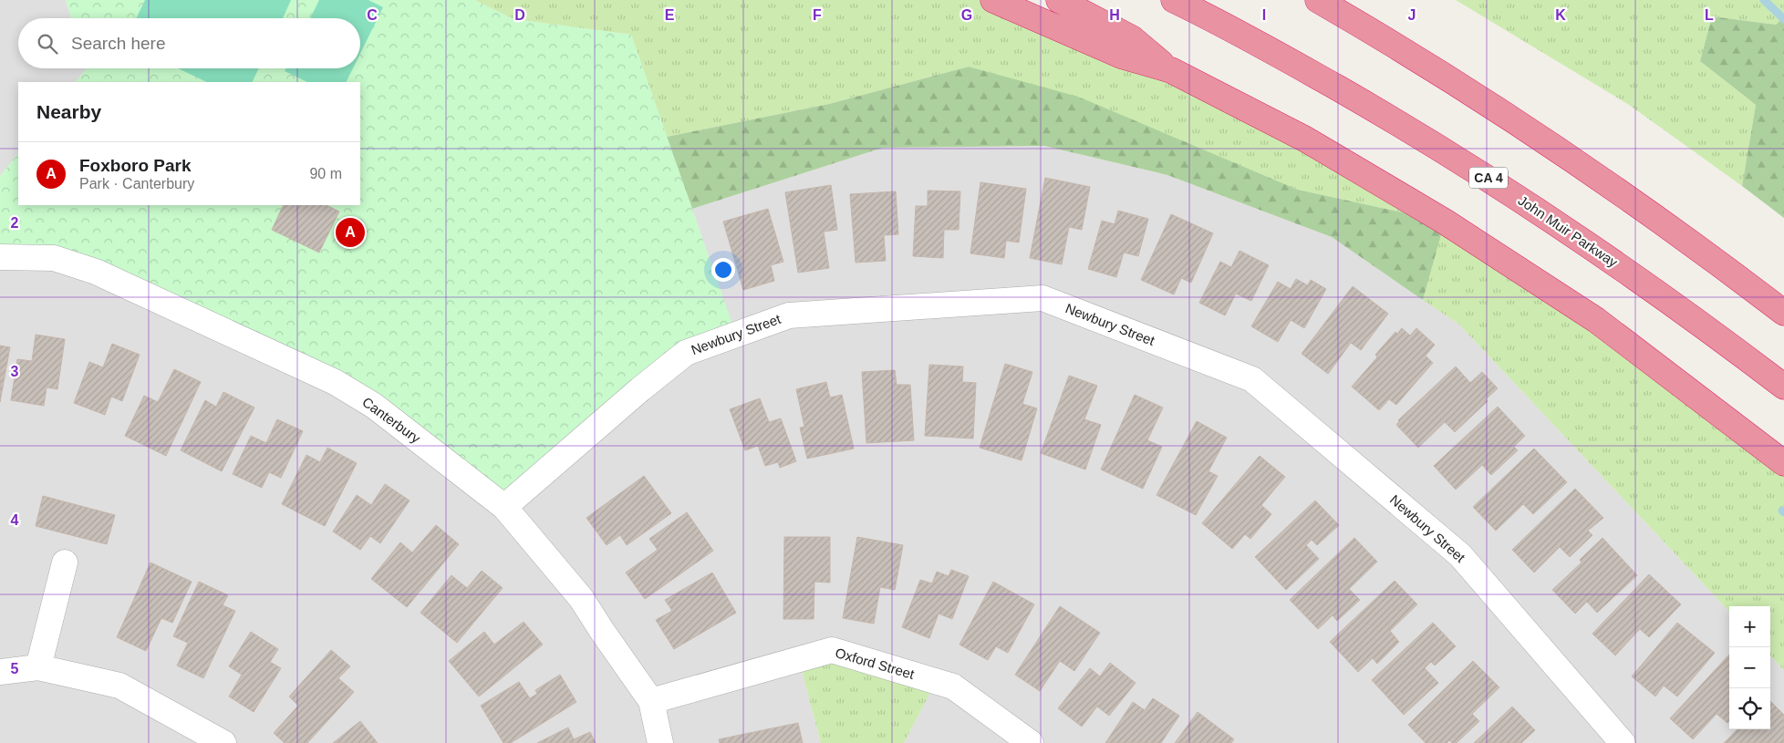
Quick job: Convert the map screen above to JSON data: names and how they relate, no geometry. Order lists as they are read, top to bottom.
{
  "streets": {
    "highway": ["CA 4", "John Muir Parkway"],
    "street": ["Newbury Street", "Canterbury", "Oxford Street"]
  },
  "crossings": [
    ["Newbury Street", "Canterbury"],
    ["Canterbury", "Oxford Street"]
  ],
  "page": {
    "search": "Search here",
    "heading": "Nearby",
    "list": [
      {
        "mark": "A",
        "name": "Foxboro Park",
        "note": "Park · Canterbury",
        "value": "90 m"
      }
    ],
    "pins": "A",
    "map_buttons": ["+", "−"]
  },
  "grid": {
    "columns": [
      "C",
      "D",
      "E",
      "F",
      "G",
      "H",
      "I",
      "J",
      "K",
      "L"
    ],
    "rows": [
      "2",
      "3",
      "4",
      "5"
    ]
  }
}
